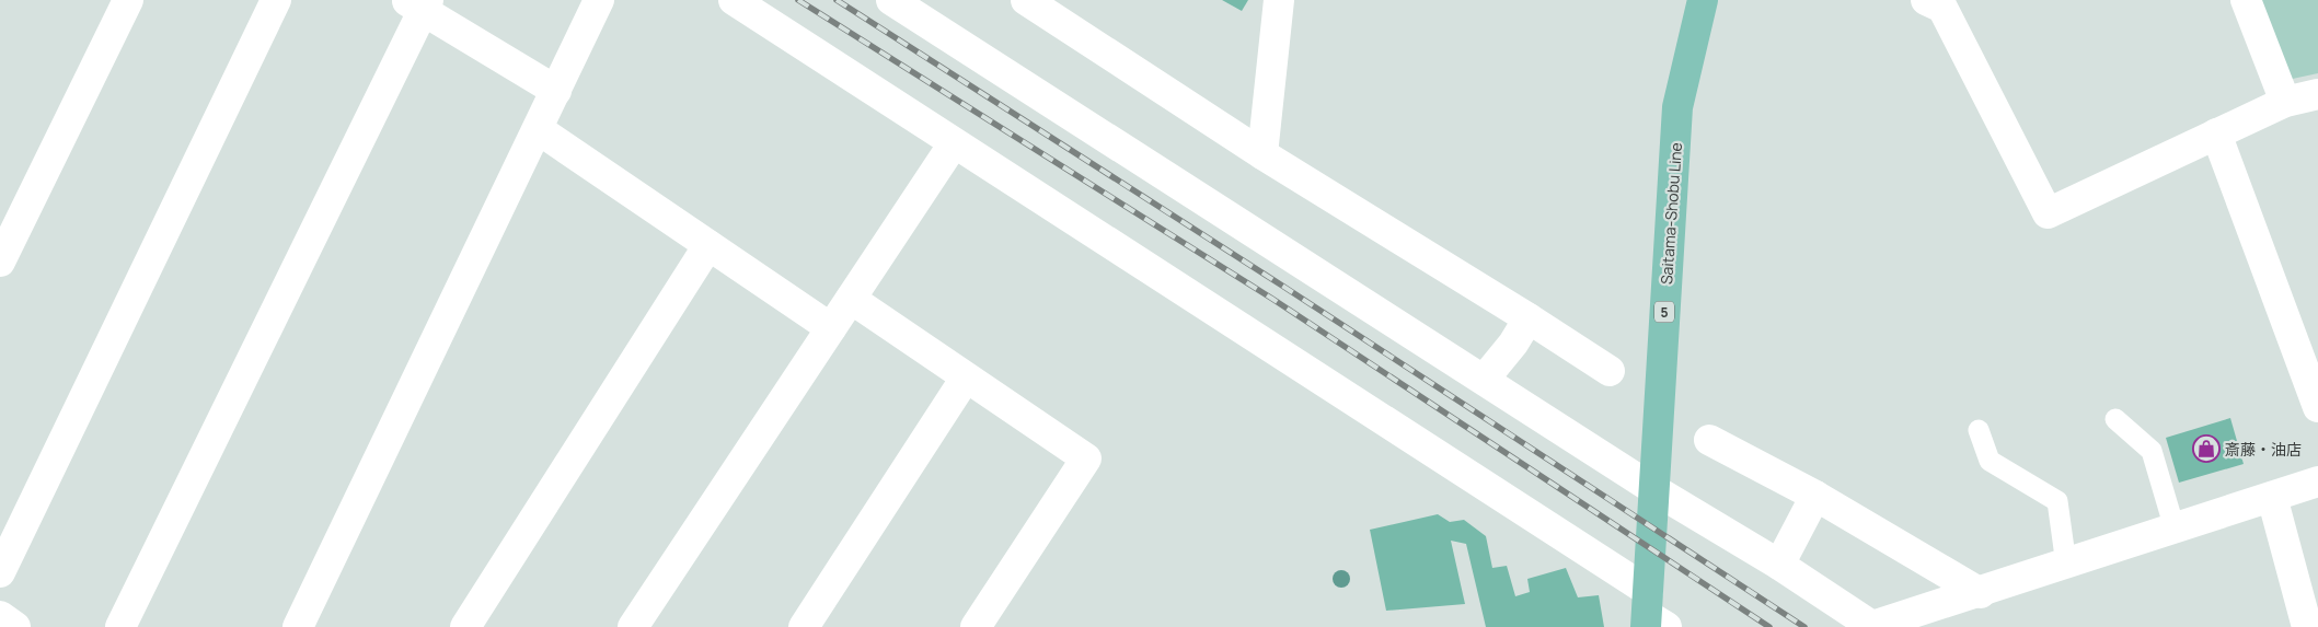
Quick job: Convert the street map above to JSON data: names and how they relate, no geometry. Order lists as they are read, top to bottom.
{
  "streets": {
    "main road": ["Saitama-Shobu Line", "5"]
  },
  "places": {
    "shop": ["斎藤・油店"]
  }
}
